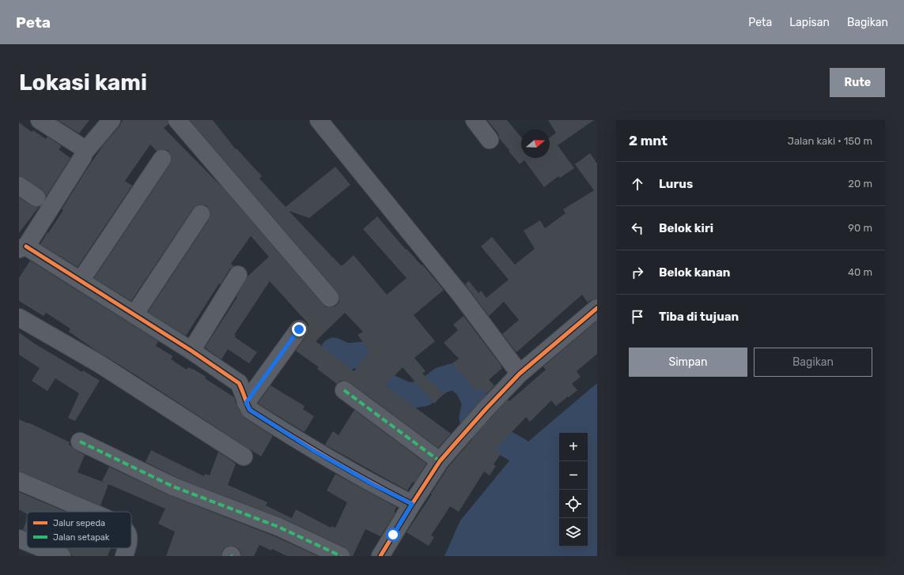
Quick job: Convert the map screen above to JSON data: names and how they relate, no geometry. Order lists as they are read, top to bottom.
{
  "legend": ["Jalur sepeda", "Jalan setapak"],
  "north": "right",
  "page": {
    "header": "Peta",
    "nav": ["Peta", "Lapisan", "Bagikan"],
    "buttons": [
      "Rute",
      ["Simpan", "Bagikan"]
    ],
    "title": "Lokasi kami",
    "heading": ["2 mnt", "Jalan kaki · 150 m"],
    "list": [
      ["Lurus", "20 m"],
      ["Belok kiri", "90 m"],
      ["Belok kanan", "40 m"],
      "Tiba di tujuan"
    ],
    "map_buttons": ["+", "−"]
  }
}
